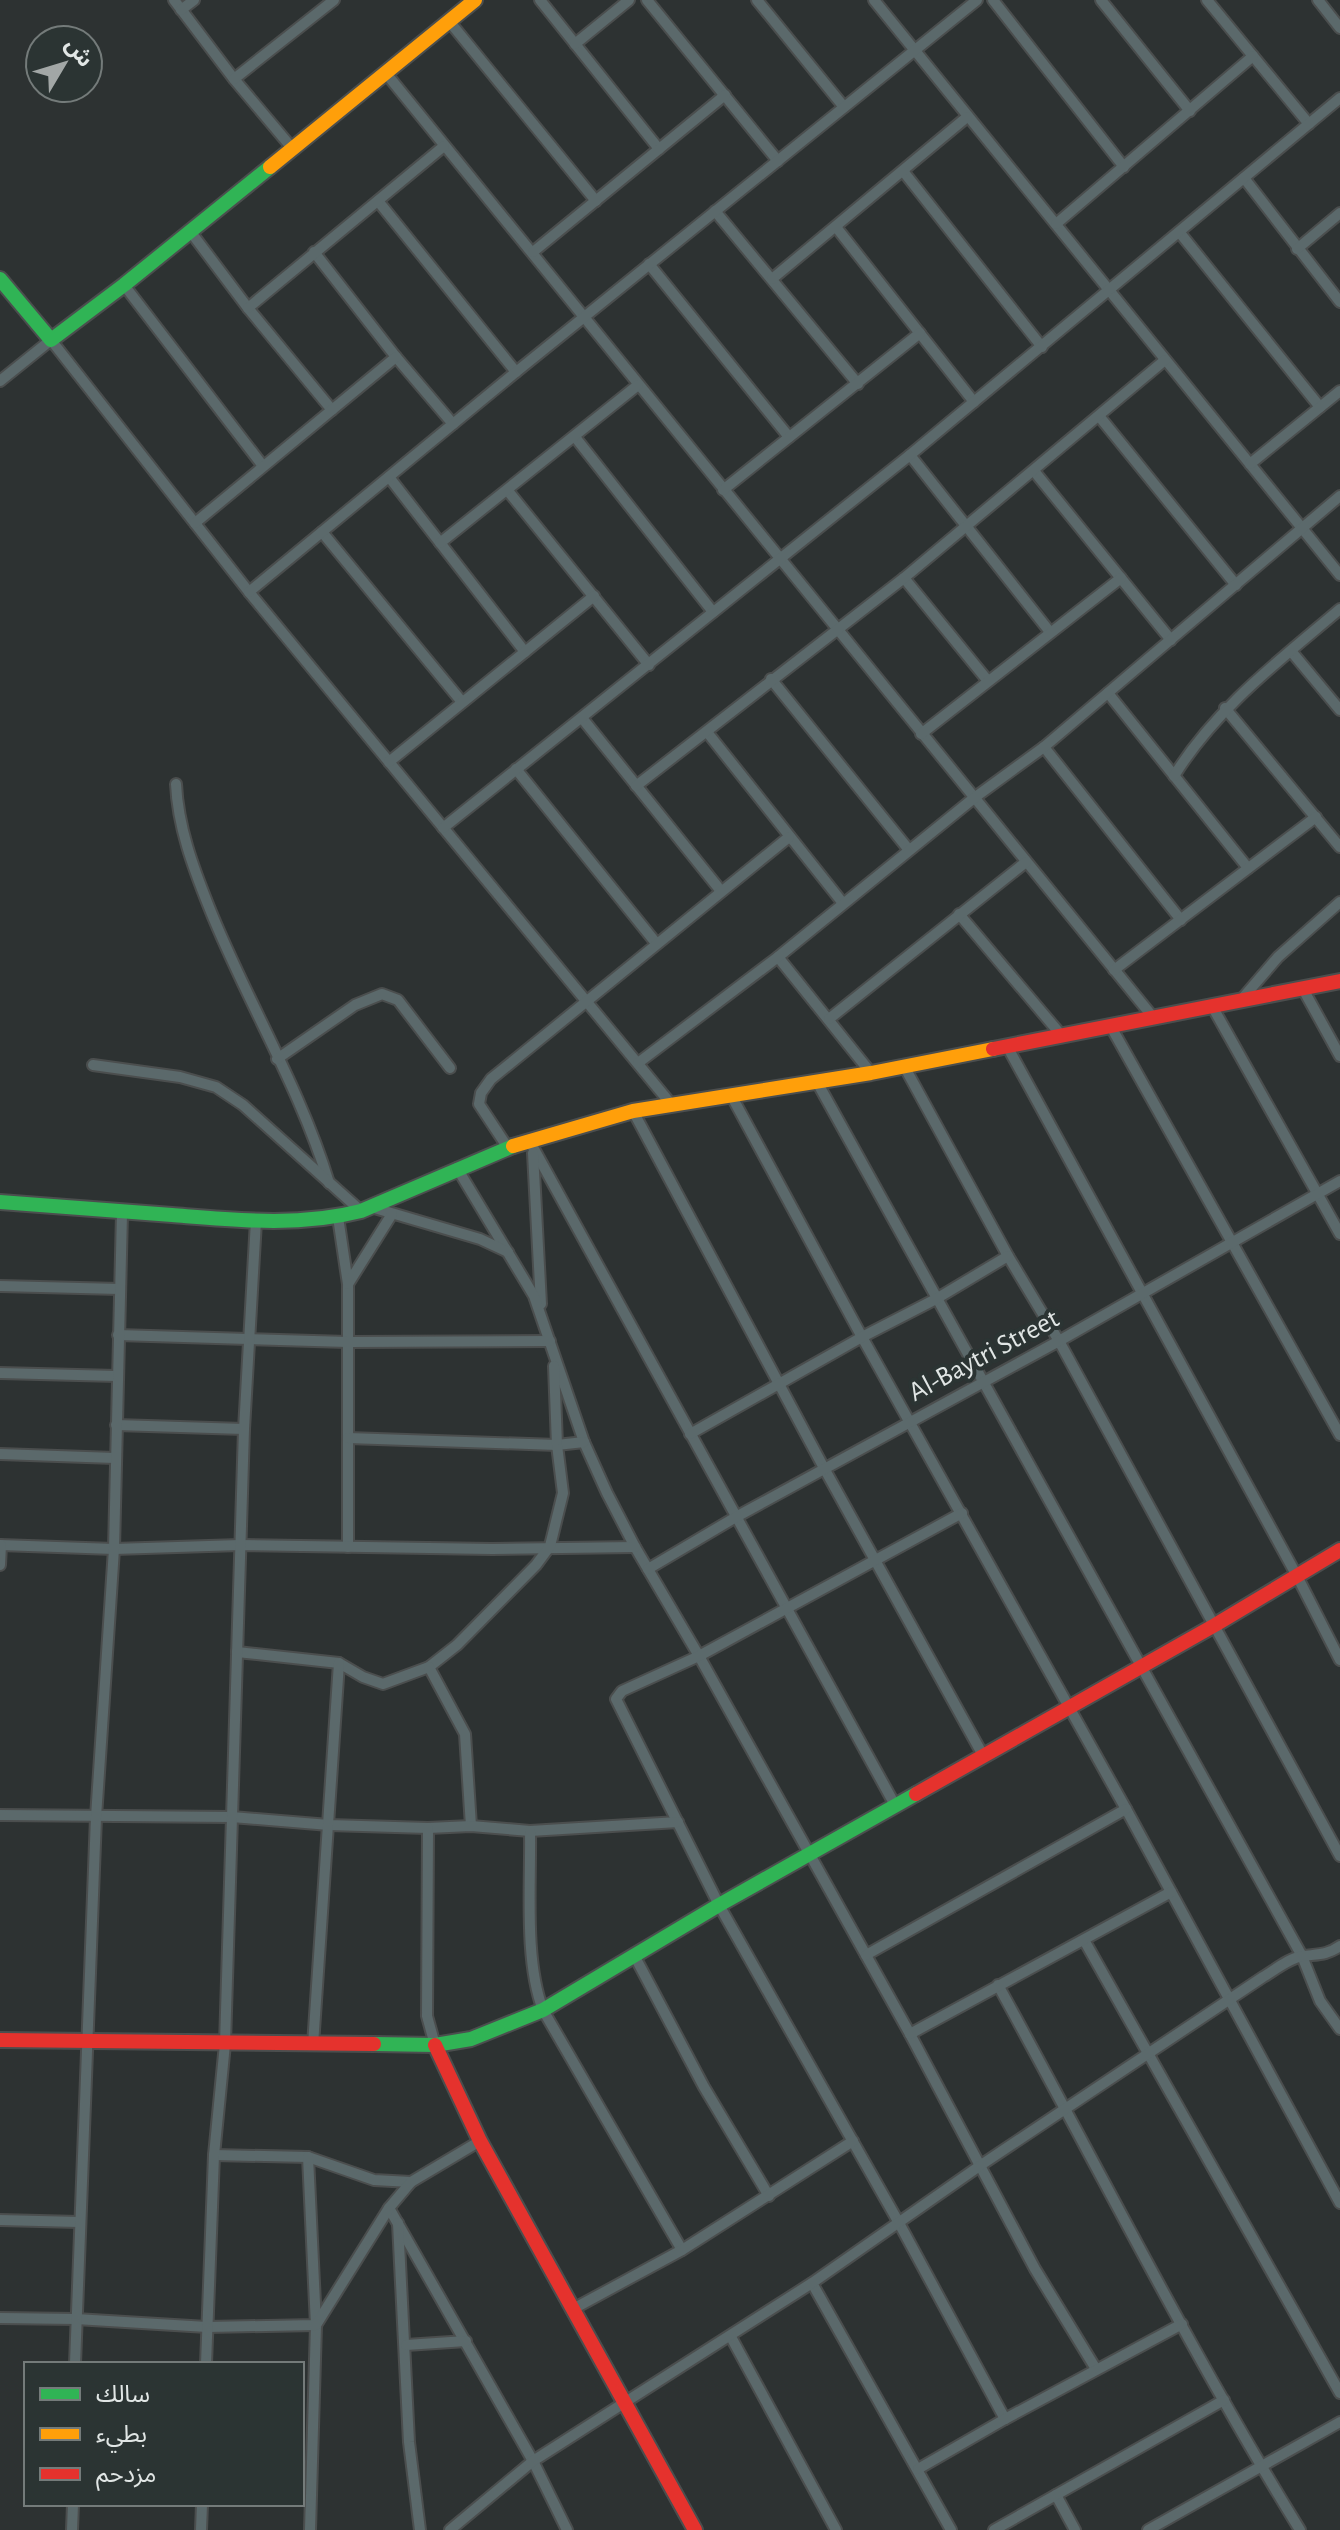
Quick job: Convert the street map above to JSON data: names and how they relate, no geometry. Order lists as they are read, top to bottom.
{
  "streets": {
    "street": ["Al-Baytri Street"]
  },
  "legend": ["سالك", "بطيء", "مزدحم"],
  "north": "top right"
}
